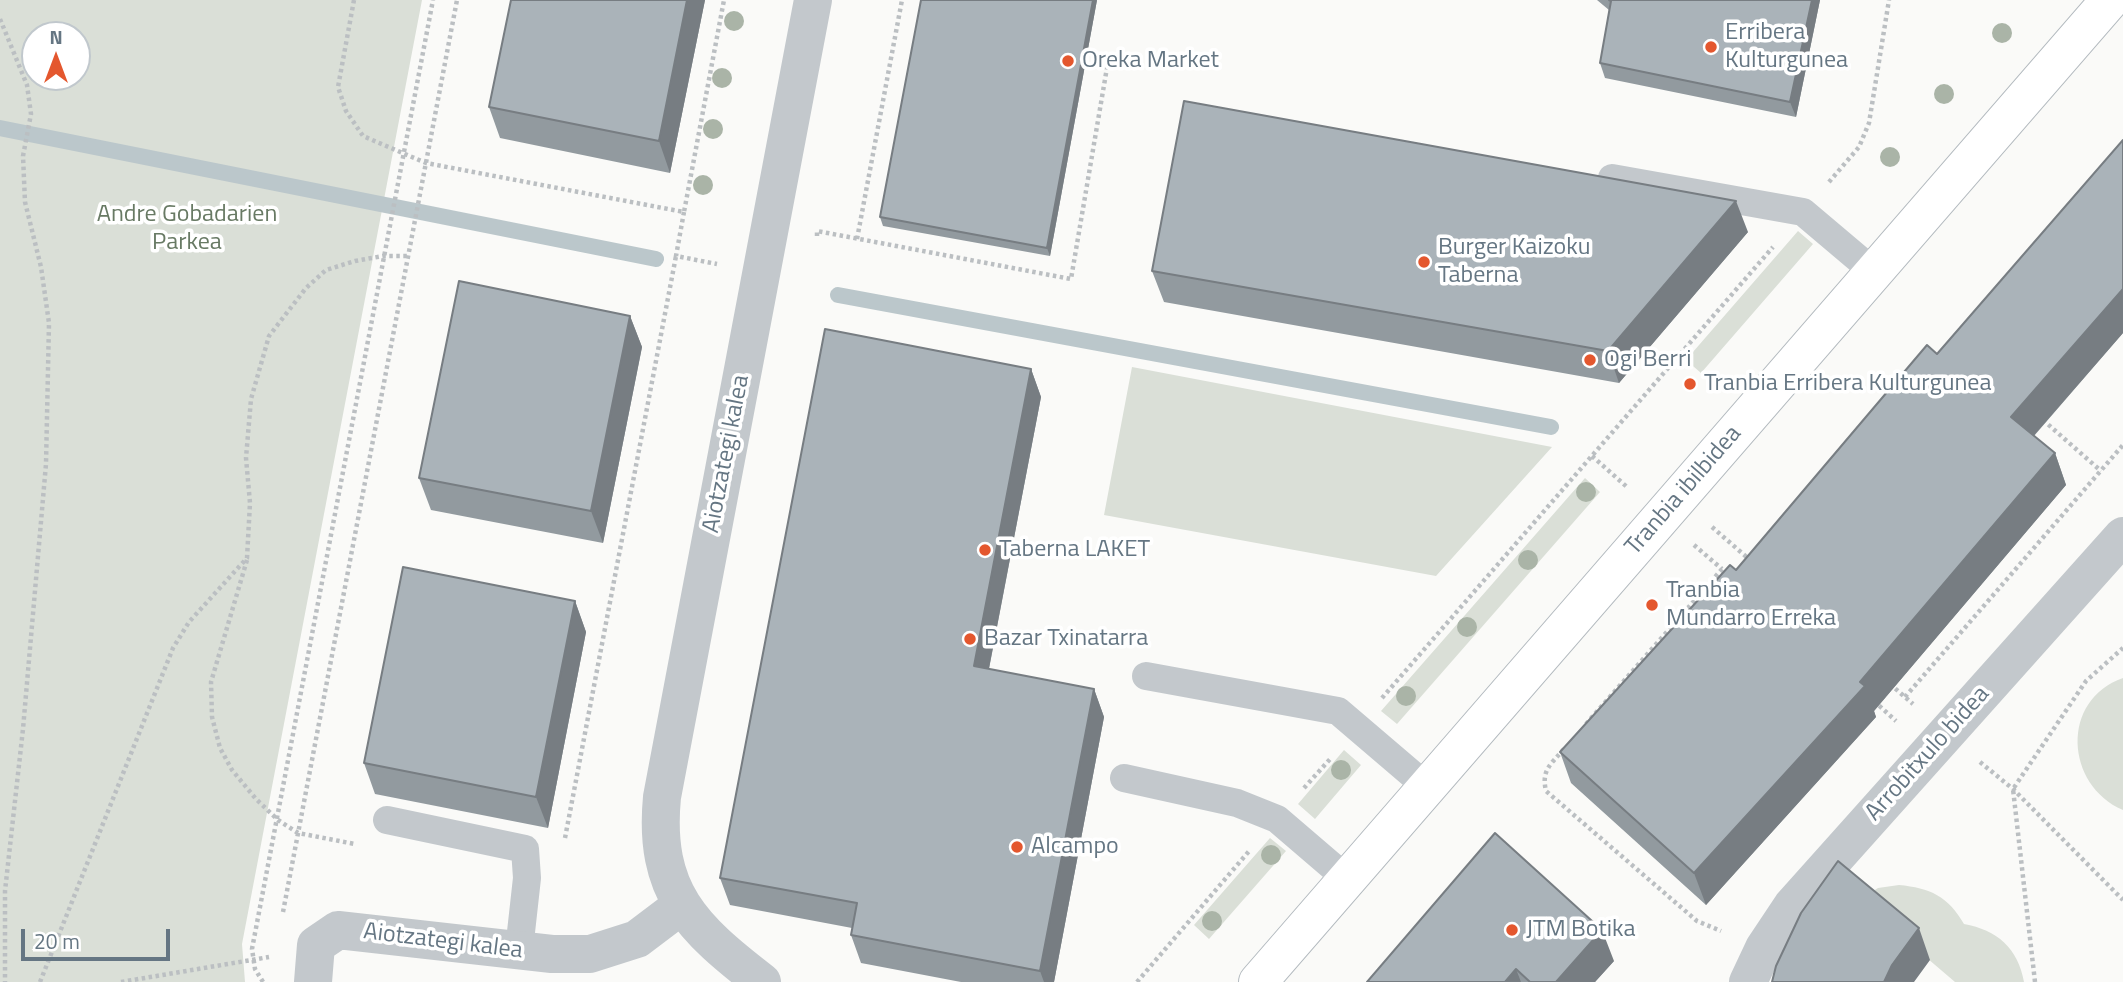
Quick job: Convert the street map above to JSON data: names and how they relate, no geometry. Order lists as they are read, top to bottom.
{
  "streets": {
    "main road": ["Tranbia ibilbidea"],
    "street": ["Aiotzategi kalea", "Arrobitxulo bidea"]
  },
  "parks": ["Andre Gobadarien Parkea"],
  "places": [
    "Erribera Kulturgunea",
    "Oreka Market",
    "Burger Kaizoku Taberna",
    "Ogi Berri",
    "Tranbia Erribera Kulturgunea",
    "Taberna LAKET",
    "Tranbia Mundarro Erreka",
    "Bazar Txinatarra",
    "Alcampo",
    "JTM Botika"
  ],
  "scale_bar": "20 m",
  "north": "top"
}
